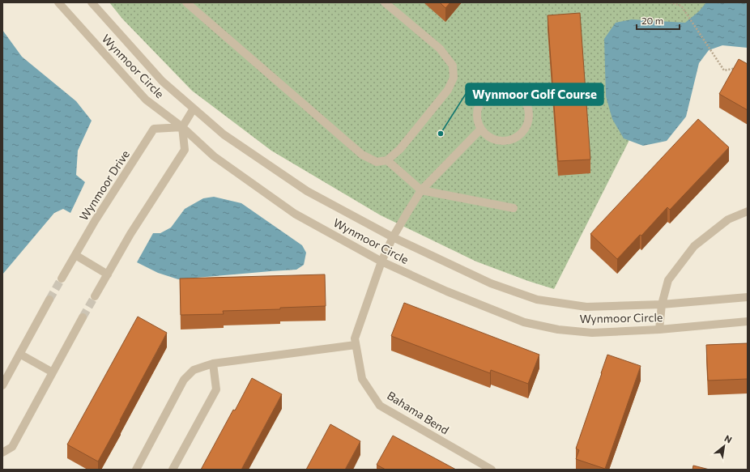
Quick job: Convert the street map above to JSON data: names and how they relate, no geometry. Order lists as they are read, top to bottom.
{
  "streets": {
    "street": ["Wynmoor Circle", "Wynmoor Drive", "Bahama Bend"]
  },
  "crossings": [
    ["Wynmoor Circle", "Wynmoor Drive"],
    ["Wynmoor Circle", "Bahama Bend"]
  ],
  "places": ["Wynmoor Golf Course"],
  "scale_bar": "20 m",
  "north": "top right"
}
